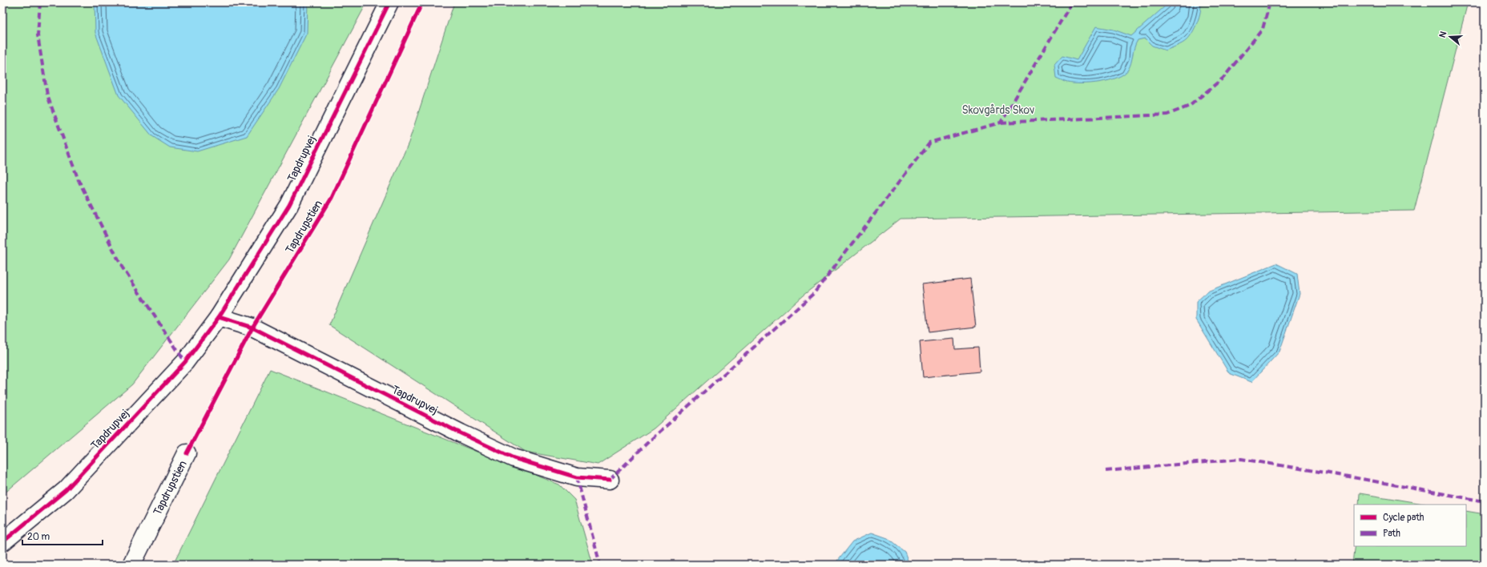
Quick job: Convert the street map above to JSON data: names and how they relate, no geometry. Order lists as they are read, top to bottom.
{
  "streets": {
    "street": ["Tapdrupvej", "Tapdrupstien"]
  },
  "parks": ["Skovgårds Skov"],
  "legend": ["Cycle path", "Path"],
  "scale_bar": "20 m",
  "north": "left"
}
